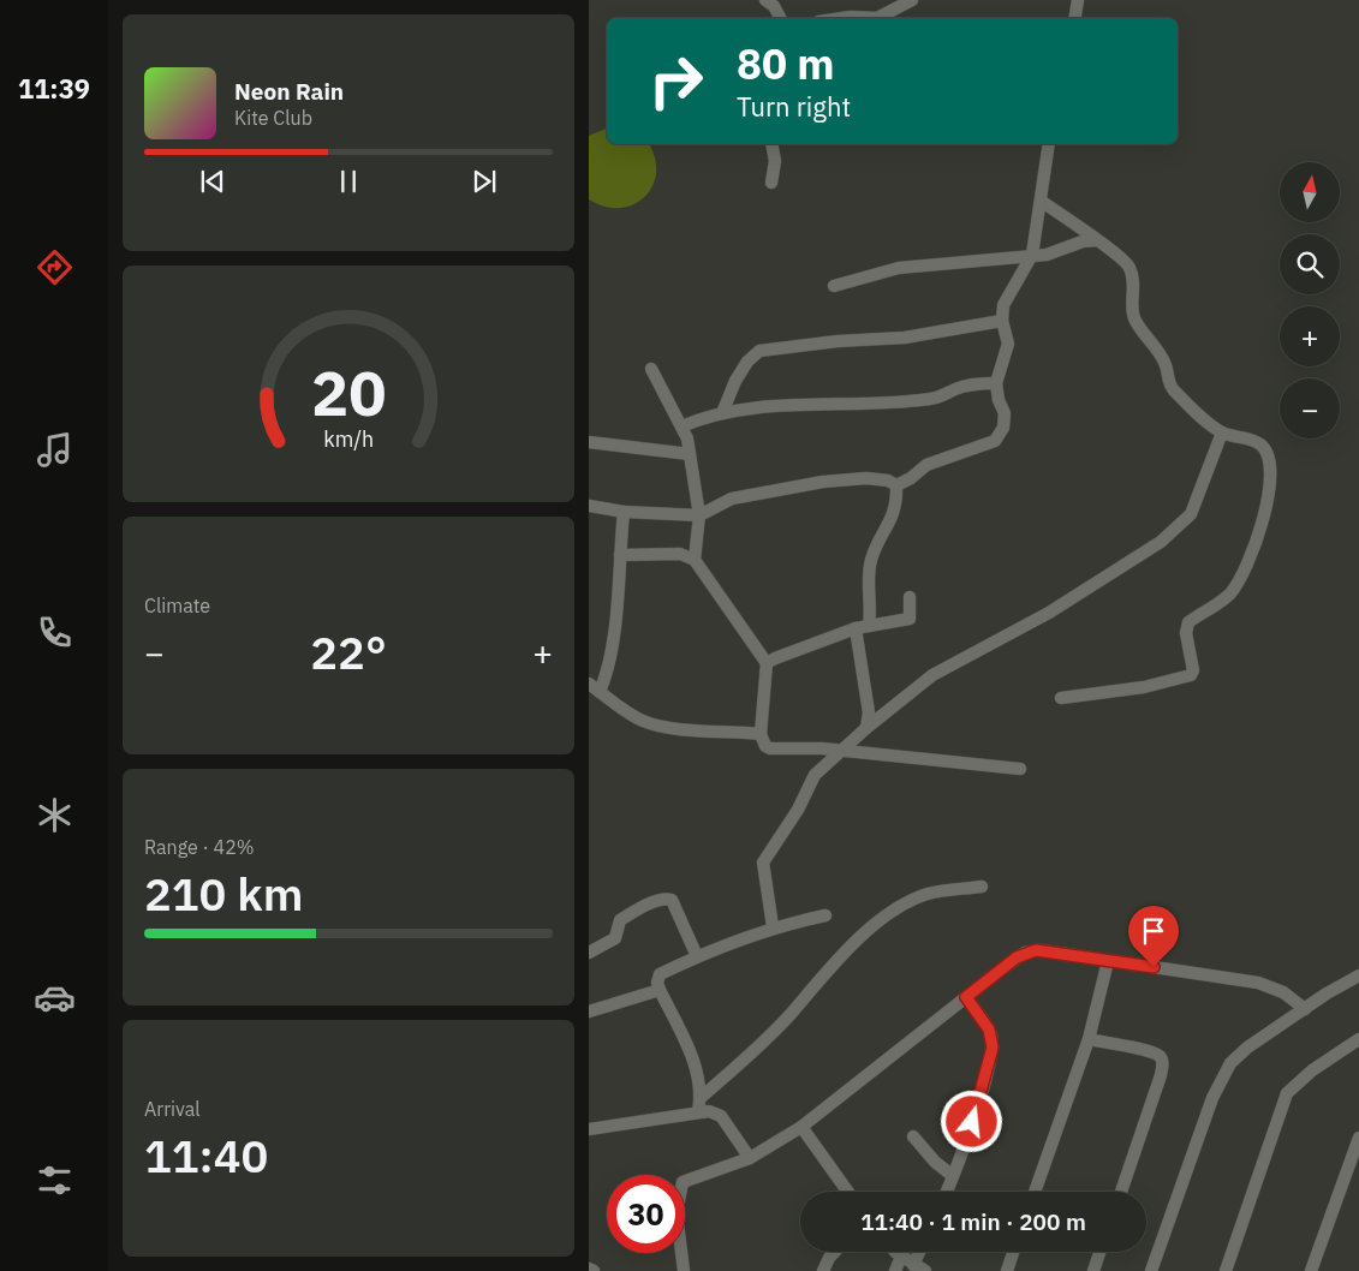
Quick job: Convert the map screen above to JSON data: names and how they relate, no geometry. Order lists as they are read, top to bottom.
{
  "north": "top",
  "page": {
    "tabs": "11:39",
    "turn": ["80 m", "Turn right"],
    "song": ["Neon Rain", "Kite Club"],
    "map_buttons": ["+", "−"],
    "tile": [
      "Climate",
      ["Range · 42%", "210 km"],
      ["Arrival", "11:40"]
    ],
    "heat": ["−", "22°", "+"],
    "limit": "30",
    "trip": "11:40 · 1 min · 200 m",
    "gauge": ["20", "km/h"]
  }
}
